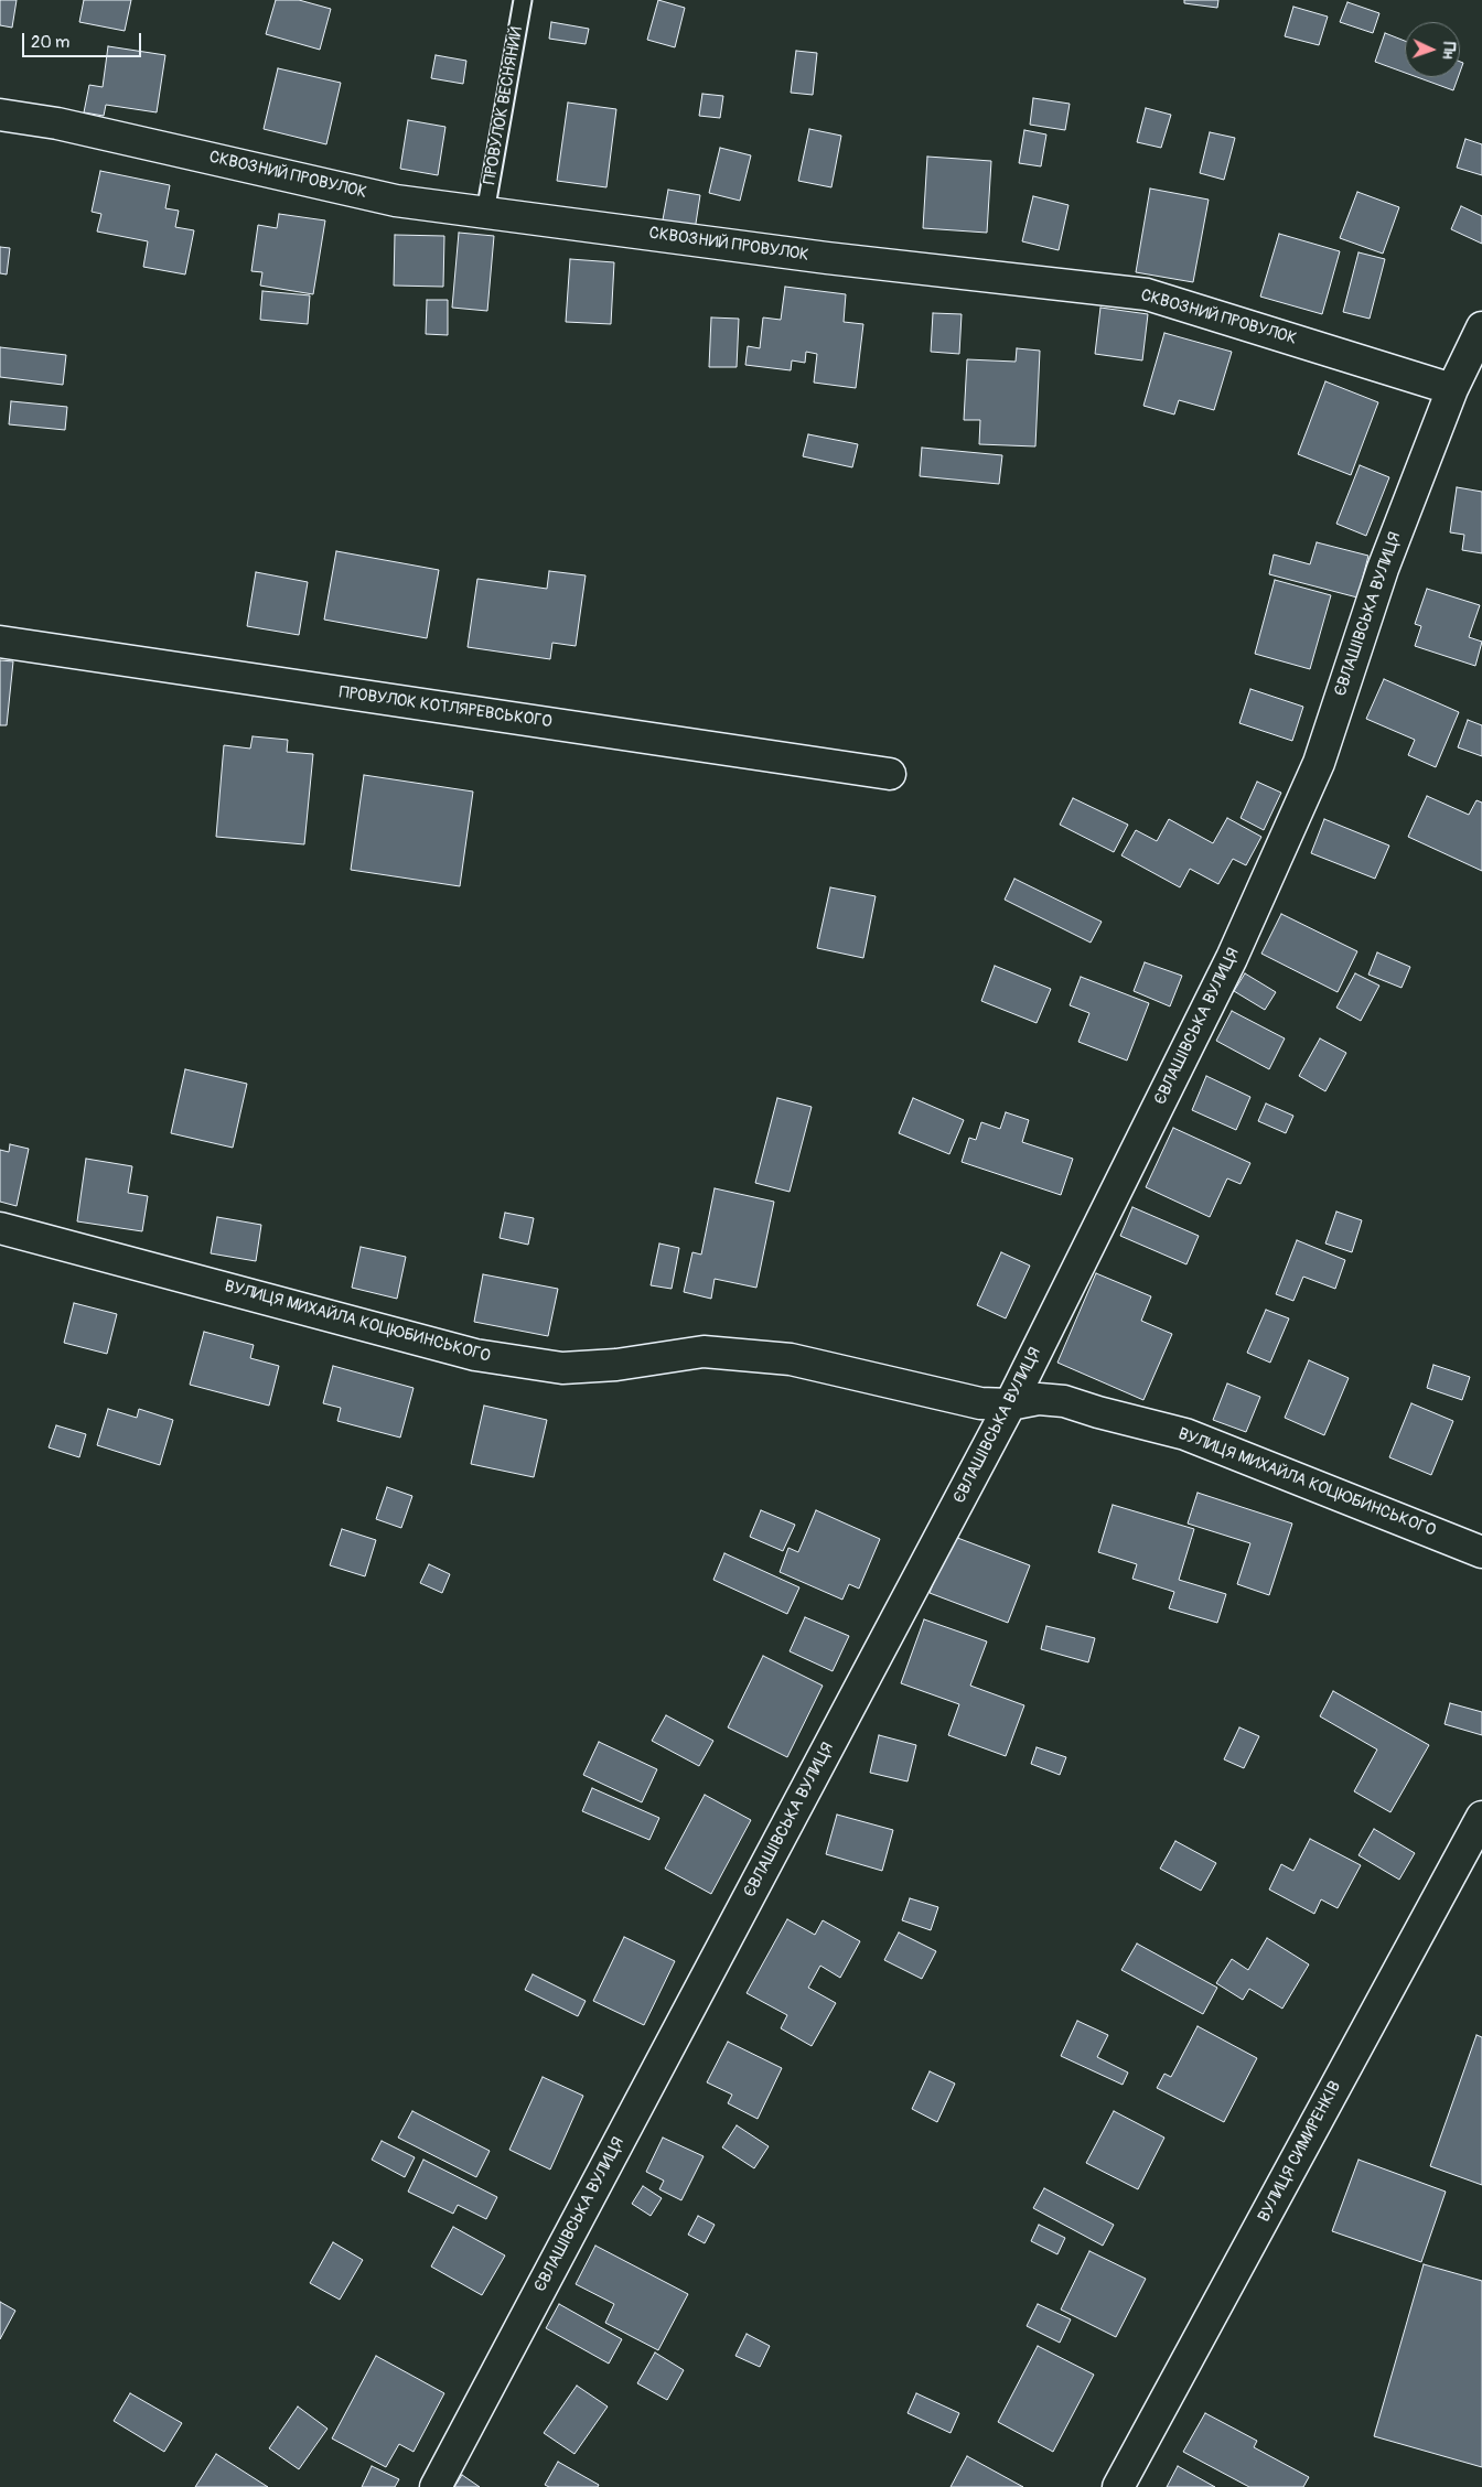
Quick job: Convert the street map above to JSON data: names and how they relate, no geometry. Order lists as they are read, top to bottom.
{
  "streets": {
    "street": [
      "СКВОЗНИЙ ПРОВУЛОК",
      "ЄВЛАШІВСЬКА ВУЛИЦЯ",
      "ПРОВУЛОК КОТЛЯРЕВСЬКОГО",
      "ВУЛИЦЯ МИХАЙЛА КОЦЮБИНСЬКОГО",
      "ВУЛИЦЯ СИМИРЕНКІВ"
    ],
    "lane": ["ПРОВУЛОК ВЕСНЯНИЙ"]
  },
  "crossings": [
    ["ПРОВУЛОК ВЕСНЯНИЙ", "СКВОЗНИЙ ПРОВУЛОК"],
    ["СКВОЗНИЙ ПРОВУЛОК", "ЄВЛАШІВСЬКА ВУЛИЦЯ"],
    ["ЄВЛАШІВСЬКА ВУЛИЦЯ", "ВУЛИЦЯ МИХАЙЛА КОЦЮБИНСЬКОГО"]
  ],
  "scale_bar": "20 m",
  "north": "right"
}
